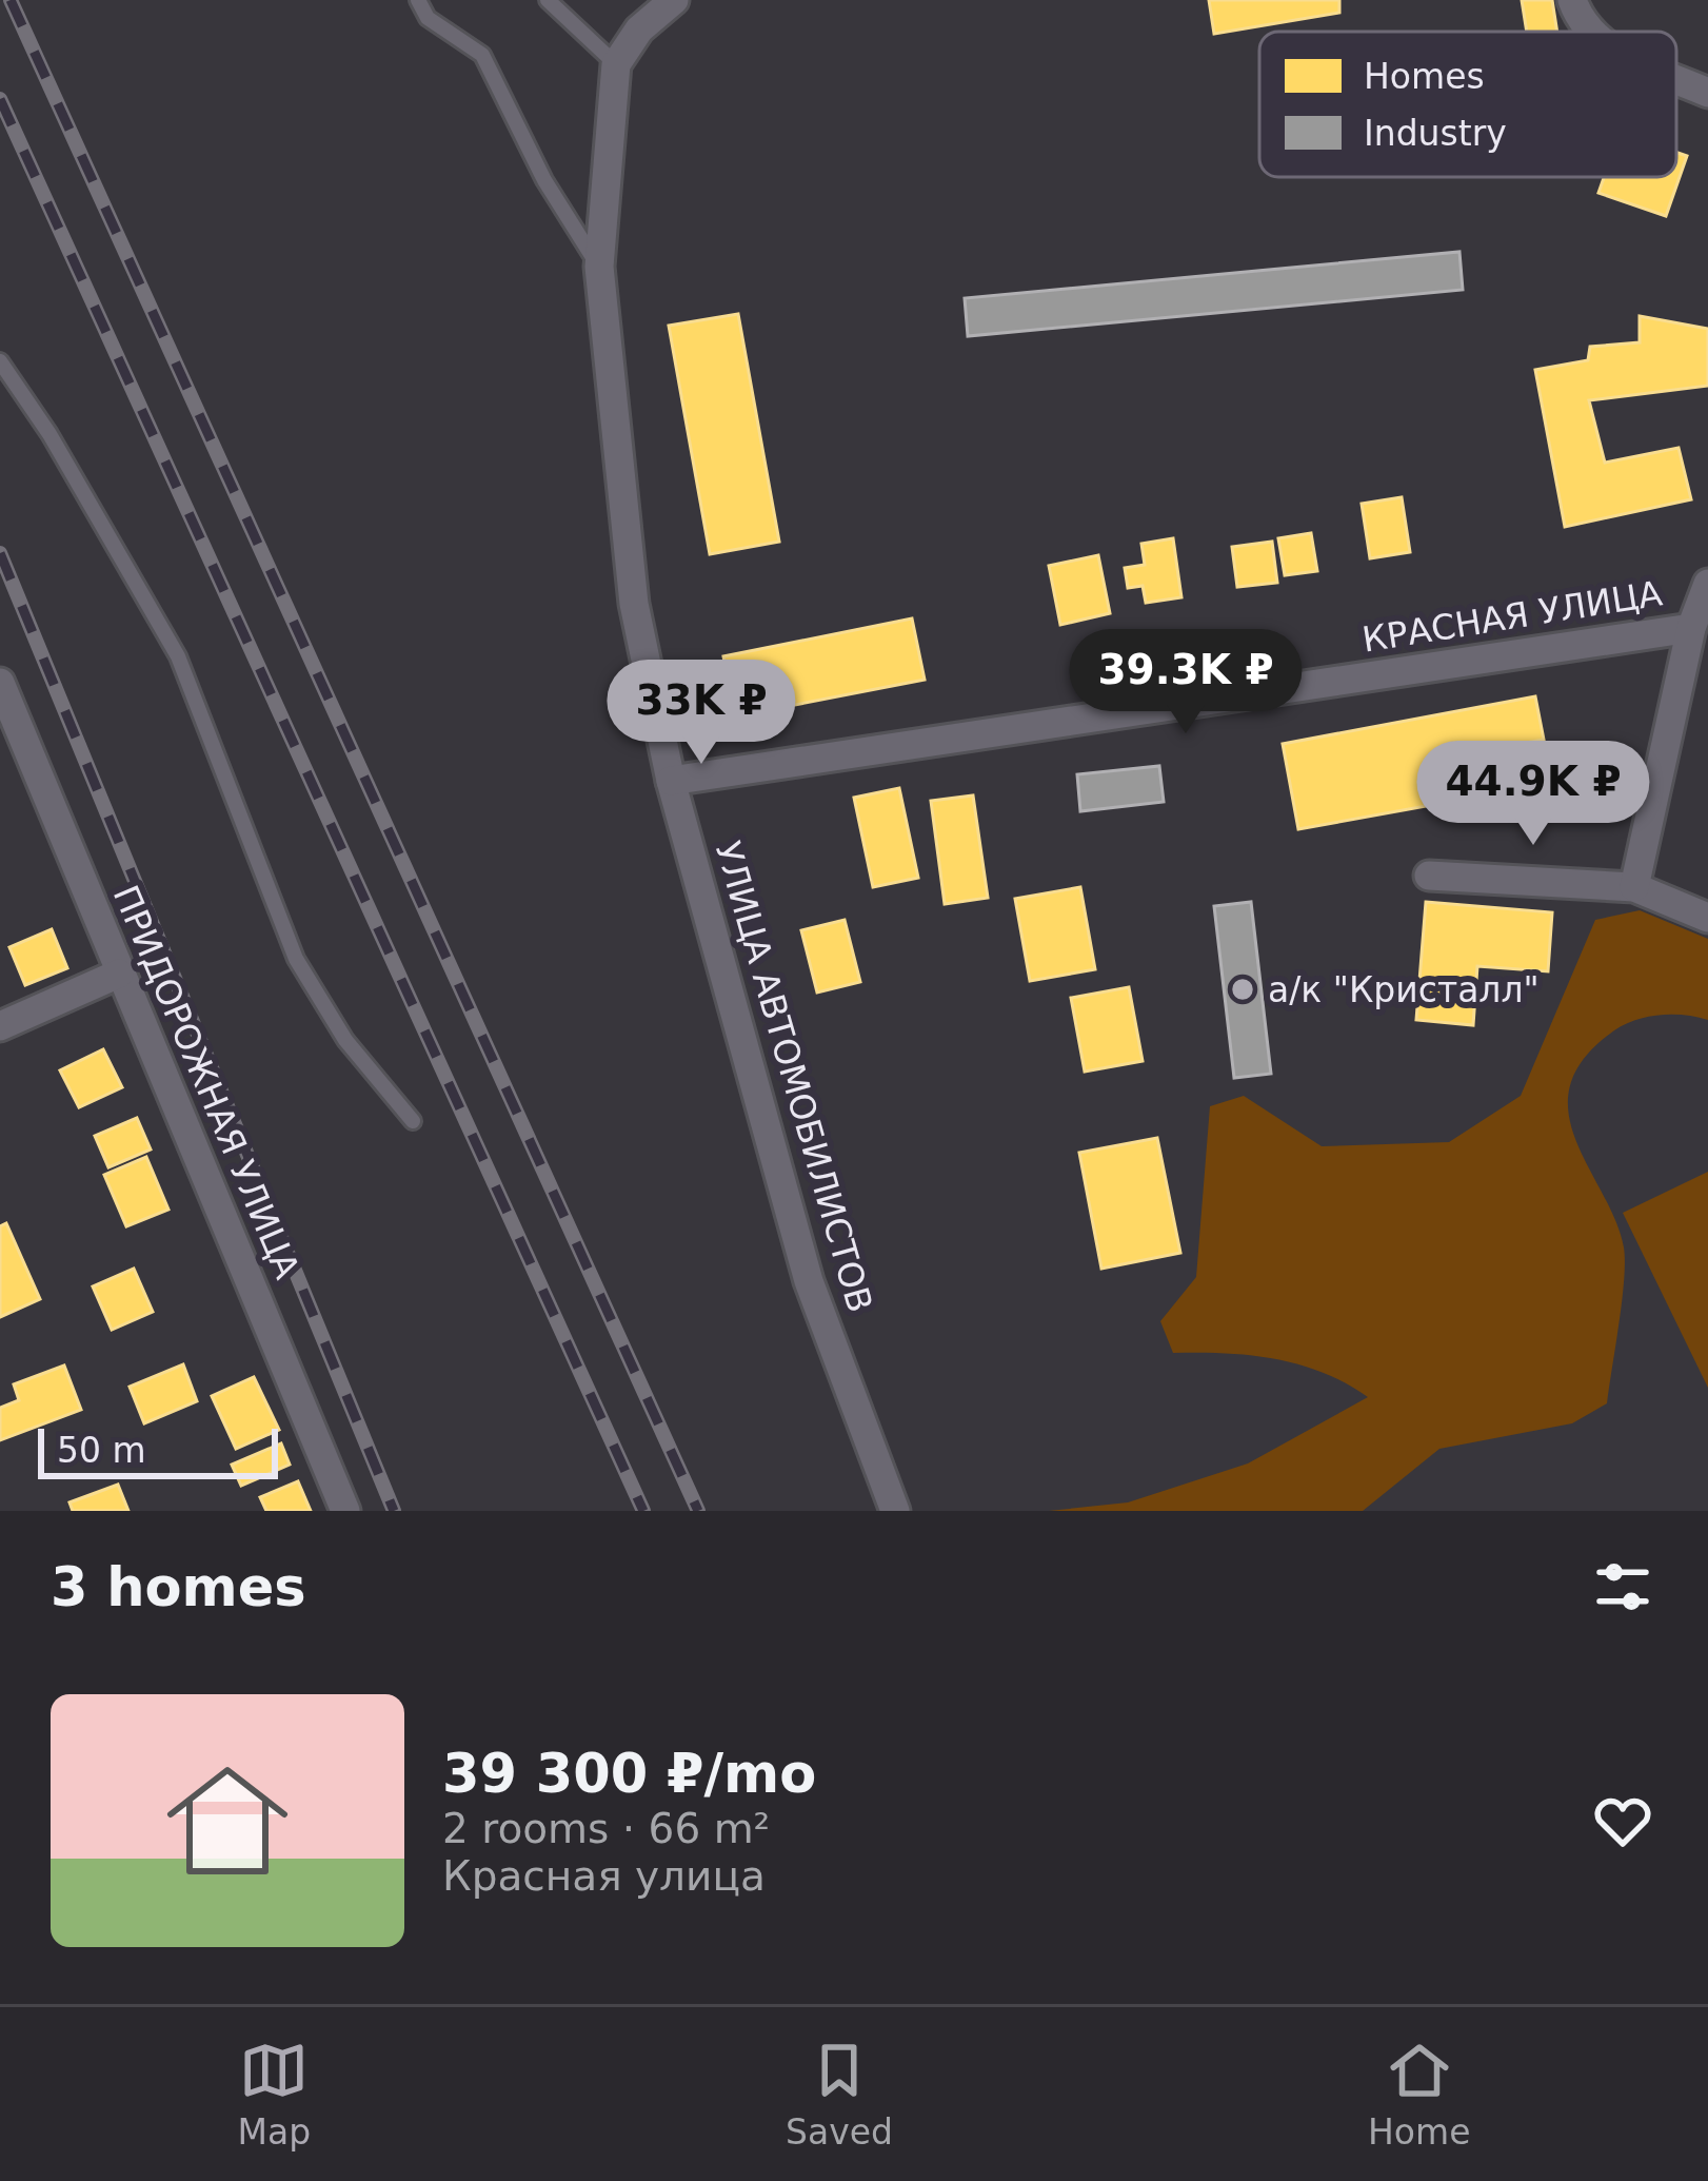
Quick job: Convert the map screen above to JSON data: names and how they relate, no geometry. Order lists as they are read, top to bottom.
{
  "streets": {
    "street": ["КРАСНАЯ УЛИЦА", "УЛИЦА АВТОМОБИЛИСТОВ", "ПРИДОРОЖНАЯ УЛИЦА"]
  },
  "crossings": [
    ["КРАСНАЯ УЛИЦА", "УЛИЦА АВТОМОБИЛИСТОВ"]
  ],
  "places": ["а/к \"Кристалл\""],
  "legend": ["Homes", "Industry"],
  "scale_bar": "50 m",
  "page": {
    "price": ["39.3K ₽", "33K ₽", "44.9K ₽"],
    "scale": "50 m",
    "heading": "3 homes",
    "list": [
      {
        "name": "39 300 ₽/mo",
        "note": "2 rooms · 66 m² · Красная улица"
      }
    ],
    "tabs": ["Map", "Saved", "Home"]
  }
}
